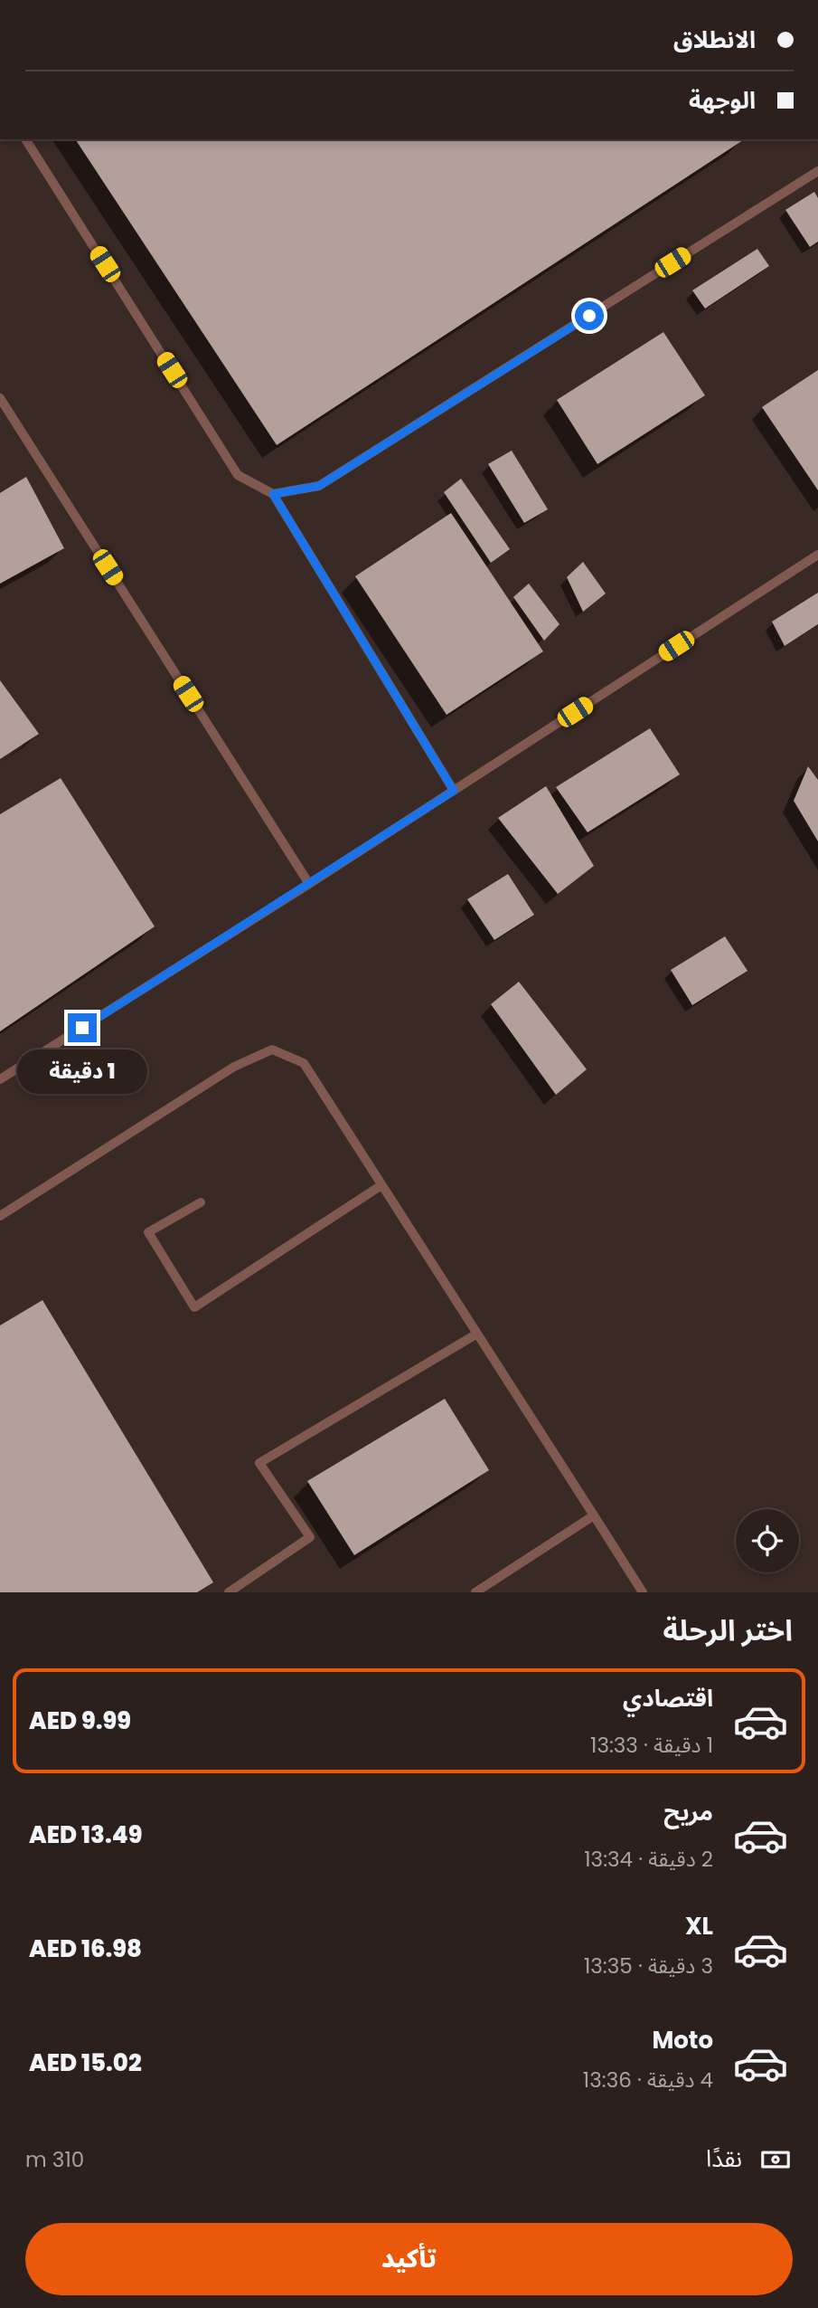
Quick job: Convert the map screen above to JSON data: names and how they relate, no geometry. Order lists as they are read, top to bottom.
{
  "page": {
    "banner": ["الانطلاق", "الوجهة"],
    "bubble": "1 دقيقة",
    "heading": "اختر الرحلة",
    "list": [
      {
        "name": "اقتصادي",
        "note": "1 دقيقة · 13:33",
        "value": "AED 9.99"
      },
      {
        "name": "مريح",
        "note": "2 دقيقة · 13:34",
        "value": "AED 13.49"
      },
      {
        "name": "XL",
        "note": "3 دقيقة · 13:35",
        "value": "AED 16.98"
      },
      {
        "name": "Moto",
        "note": "4 دقيقة · 13:36",
        "value": "AED 15.02"
      }
    ],
    "pay": ["نقدًا", "310 m"],
    "buttons": "تأكيد"
  }
}
